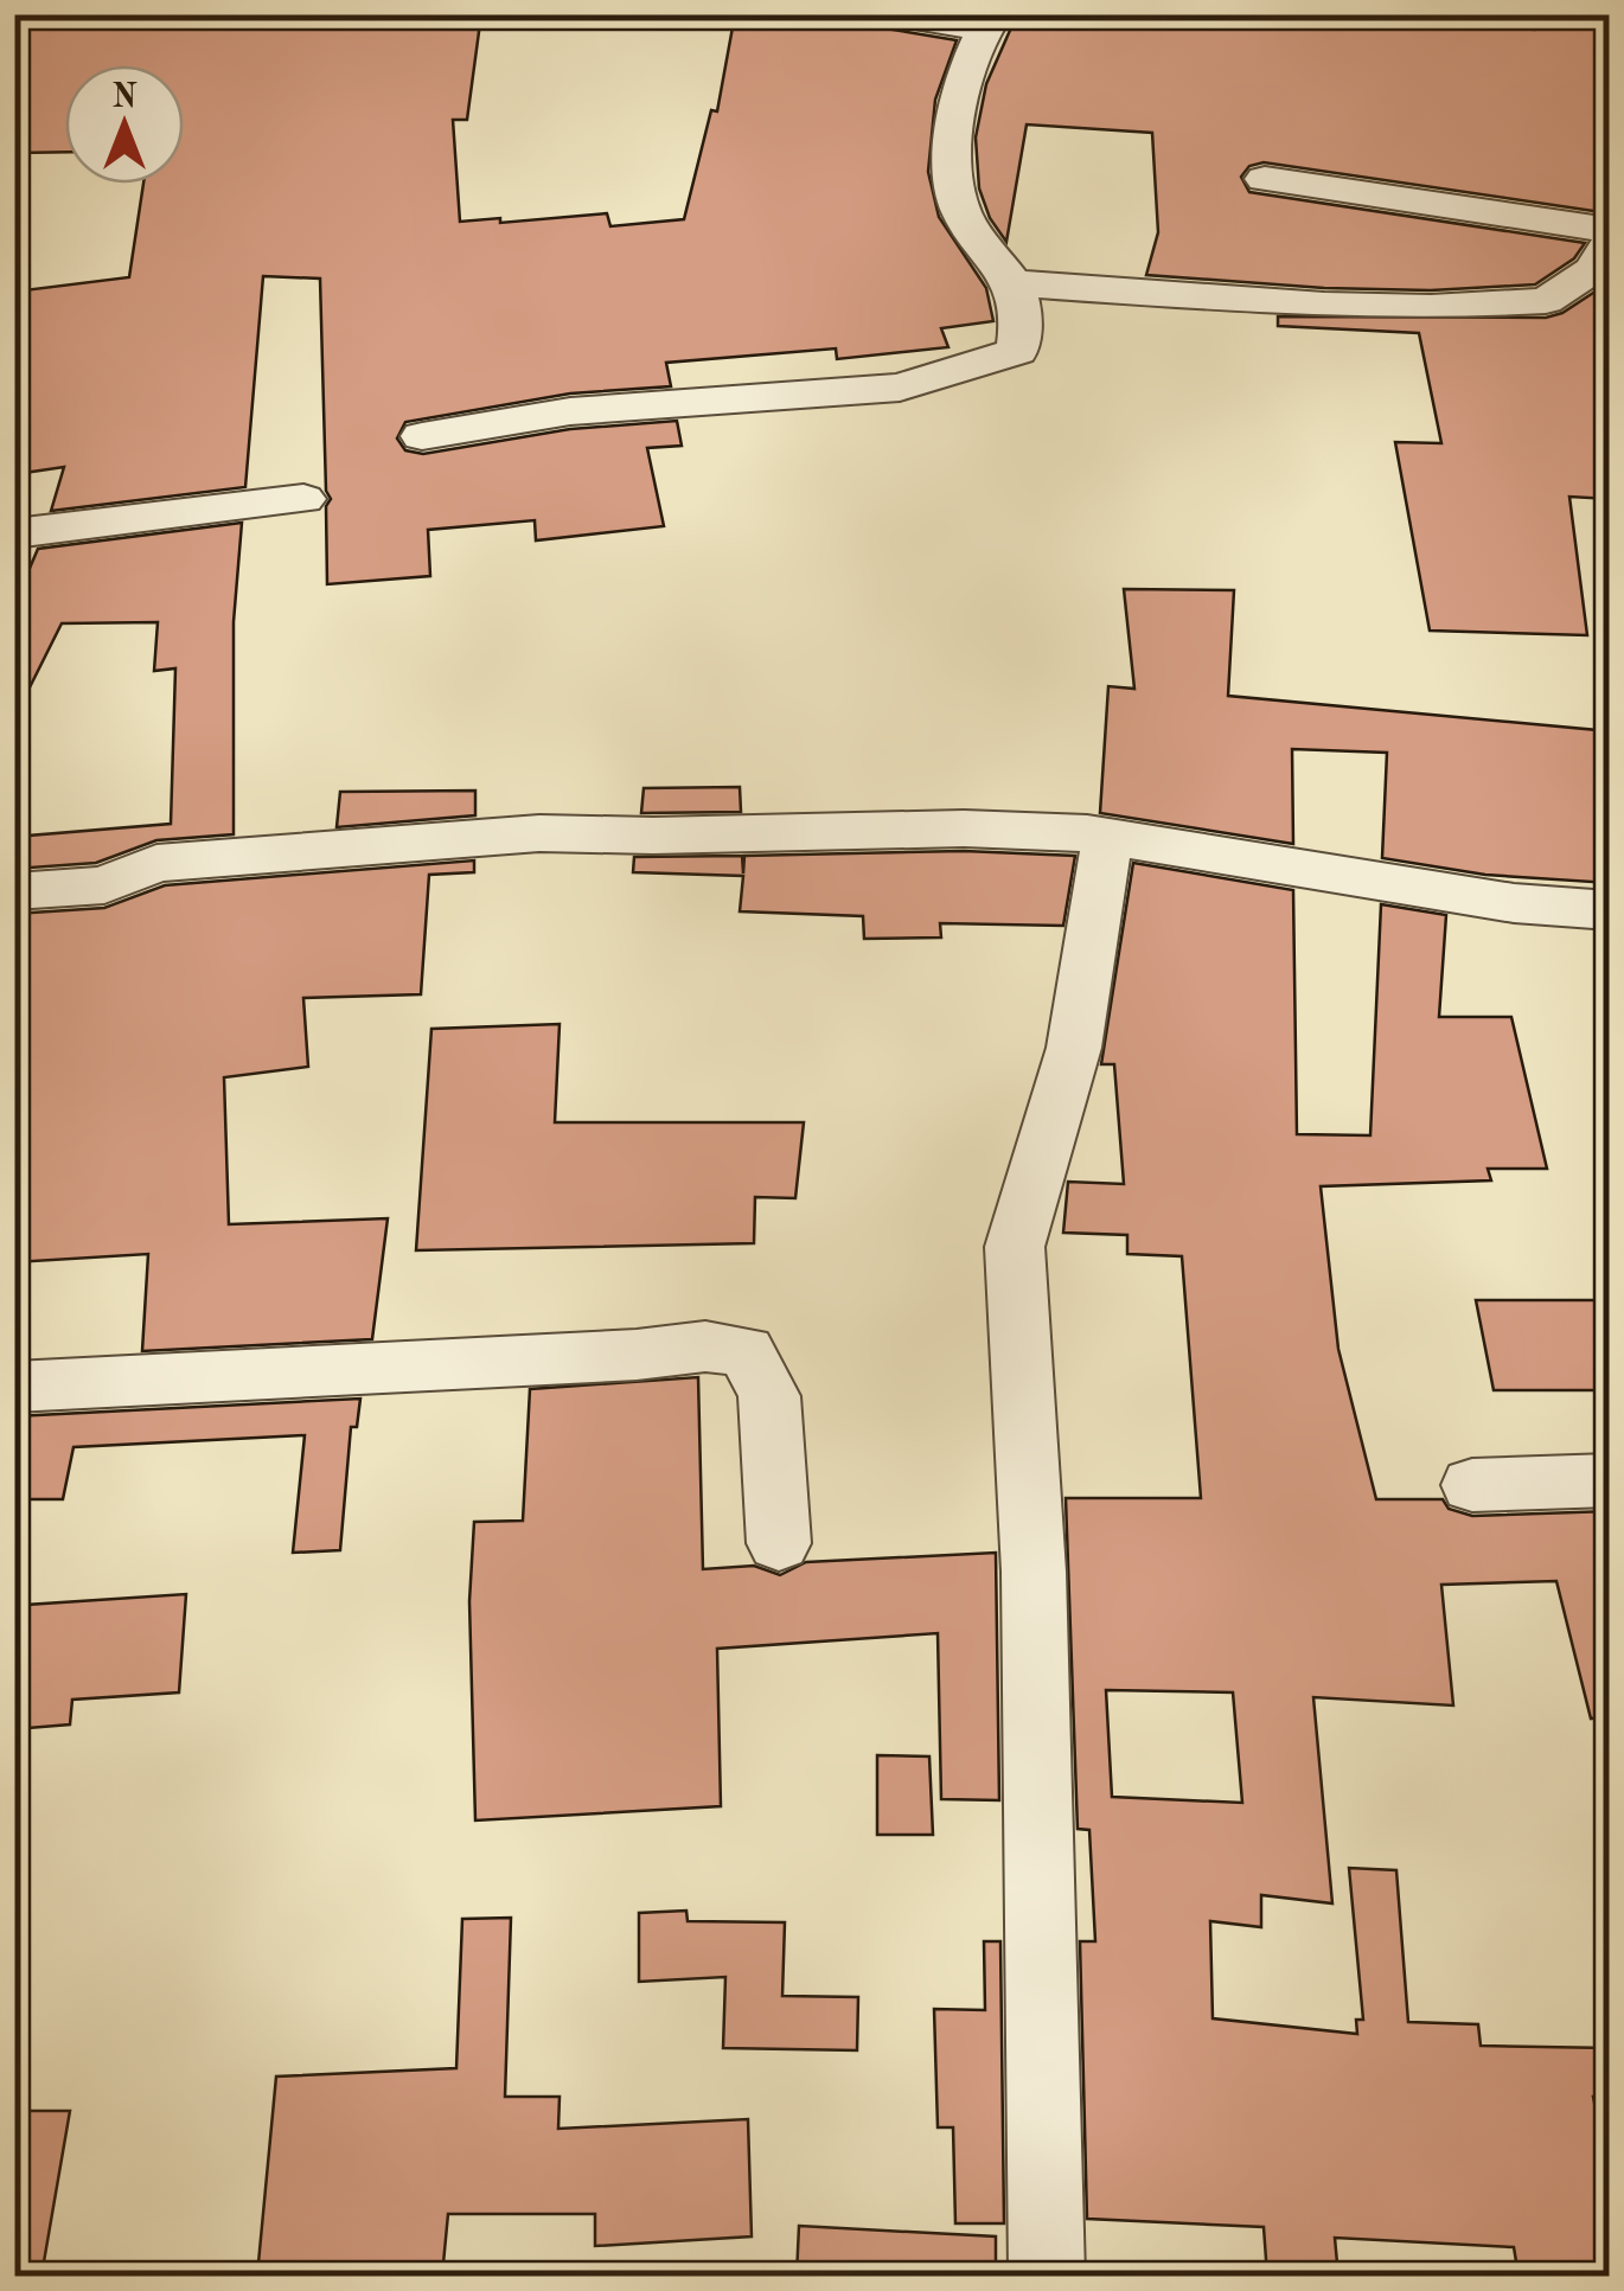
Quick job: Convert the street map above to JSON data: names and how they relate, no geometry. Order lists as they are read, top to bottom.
{
  "north": "top"
}
